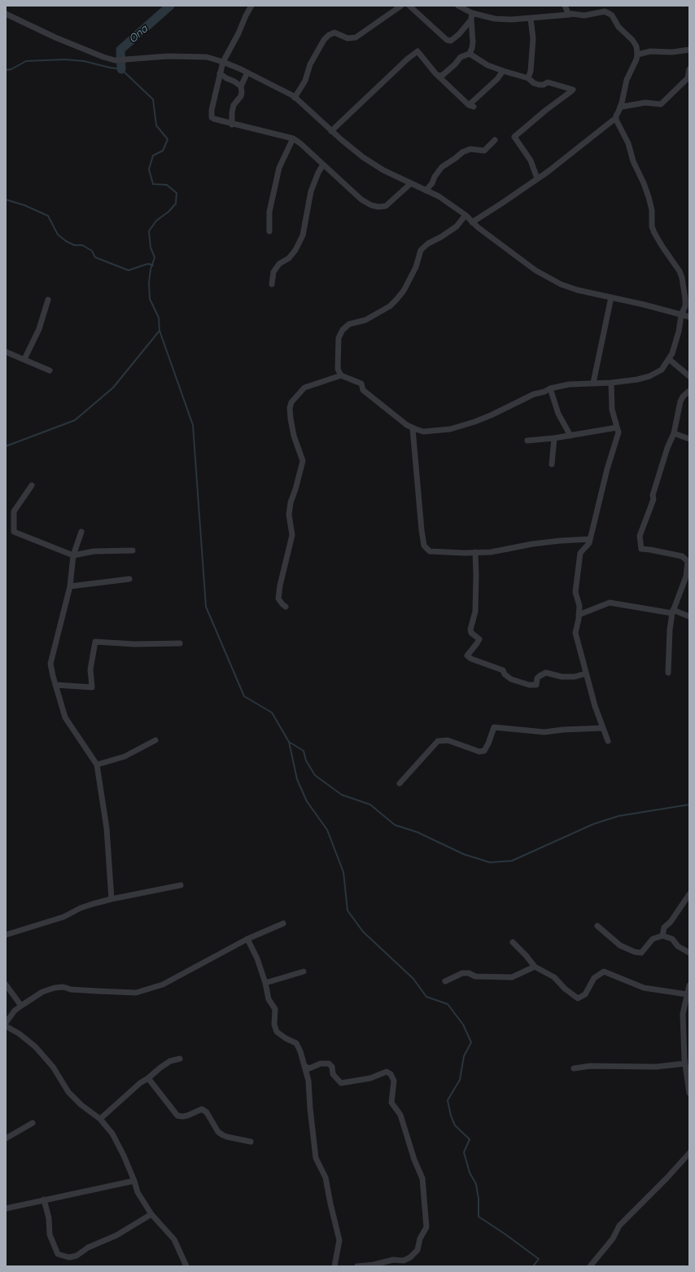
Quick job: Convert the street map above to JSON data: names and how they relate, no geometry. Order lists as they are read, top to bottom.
{
  "water": ["Ona"]
}
